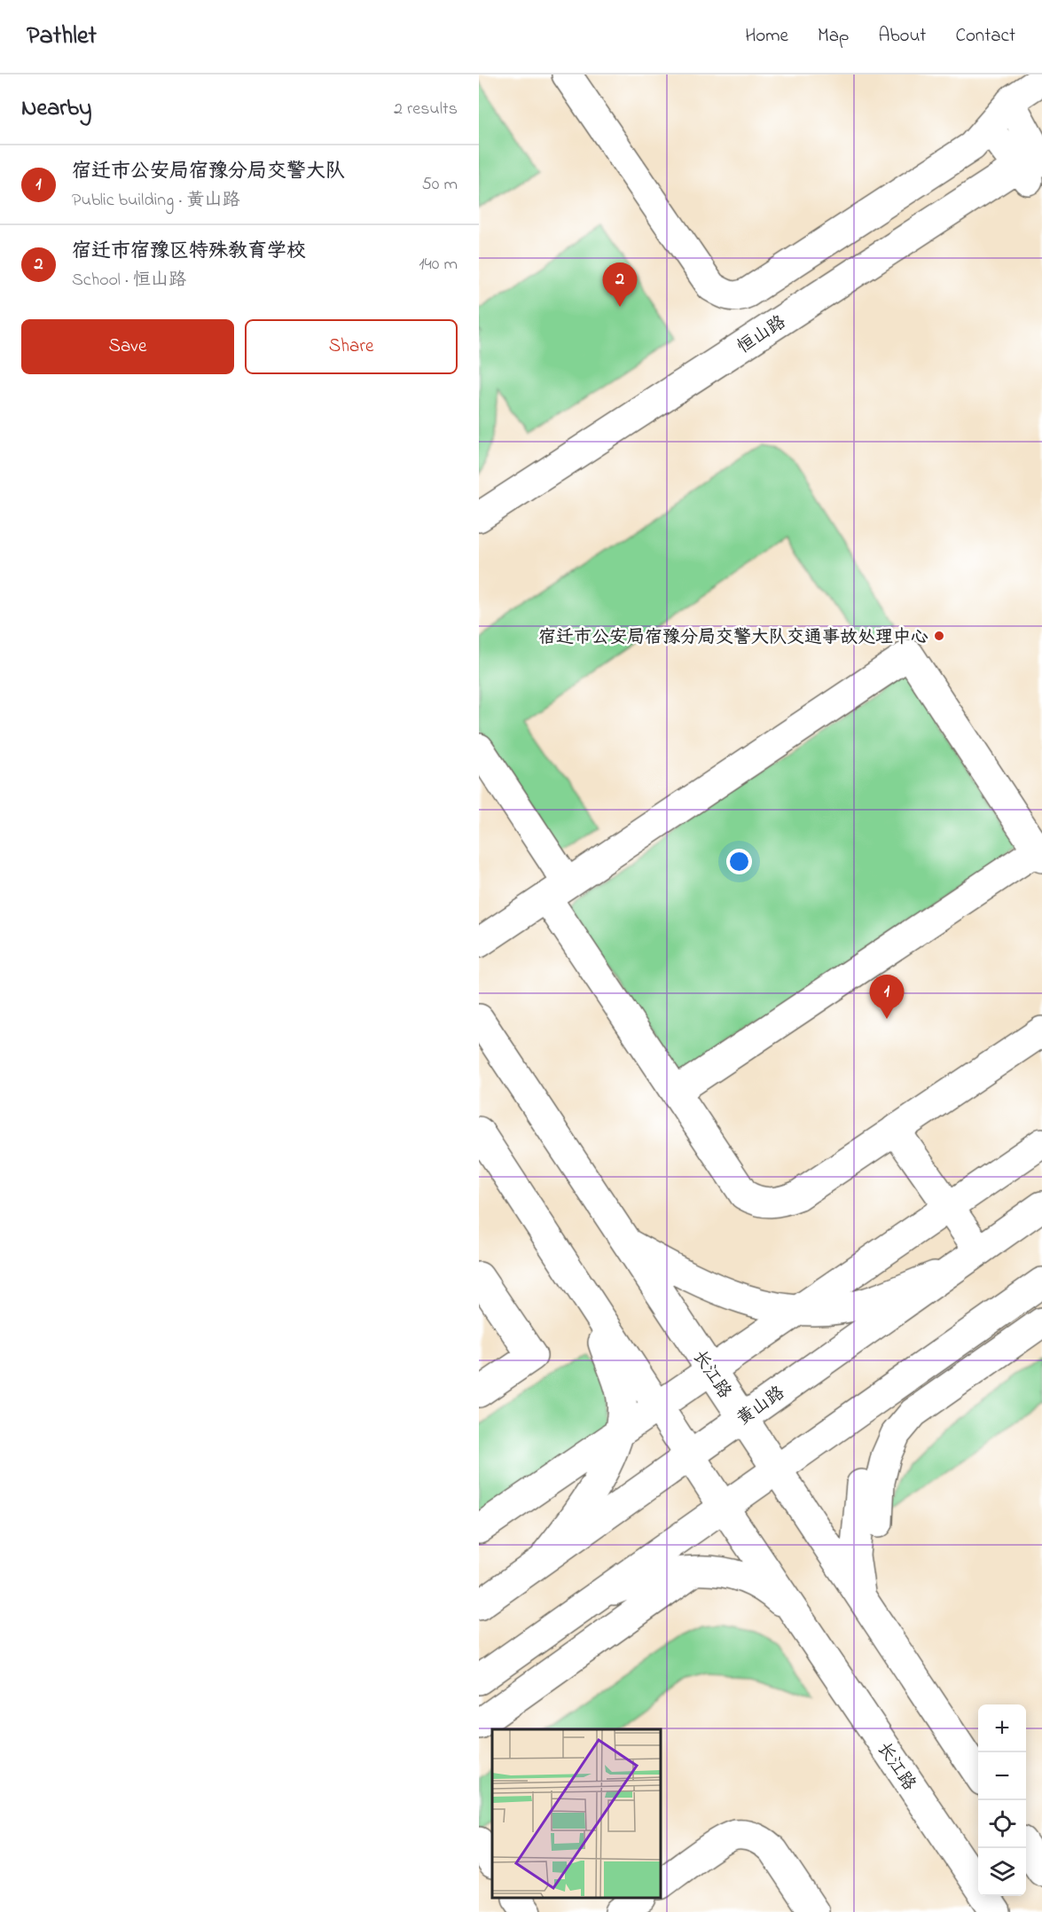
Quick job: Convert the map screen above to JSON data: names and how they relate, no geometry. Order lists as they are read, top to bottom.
{
  "streets": {
    "street": ["恒山路", "长江路", "黄山路"]
  },
  "crossings": [
    ["长江路", "黄山路"]
  ],
  "places": ["宿迁市公安局宿豫分局交警大队交通事故处理中心"],
  "page": {
    "header": "Pathlet",
    "nav": [
      "Home",
      "Map",
      "About",
      "Contact"
    ],
    "heading": ["Nearby", "2 results"],
    "list": [
      {
        "mark": "1",
        "name": "宿迁市公安局宿豫分局交警大队",
        "note": "Public building · 黄山路",
        "value": "50 m"
      },
      {
        "mark": "2",
        "name": "宿迁市宿豫区特殊教育学校",
        "note": "School · 恒山路",
        "value": "140 m"
      }
    ],
    "pins": ["2", "1"],
    "buttons": ["Save", "Share"],
    "map_buttons": ["+", "−"]
  }
}
